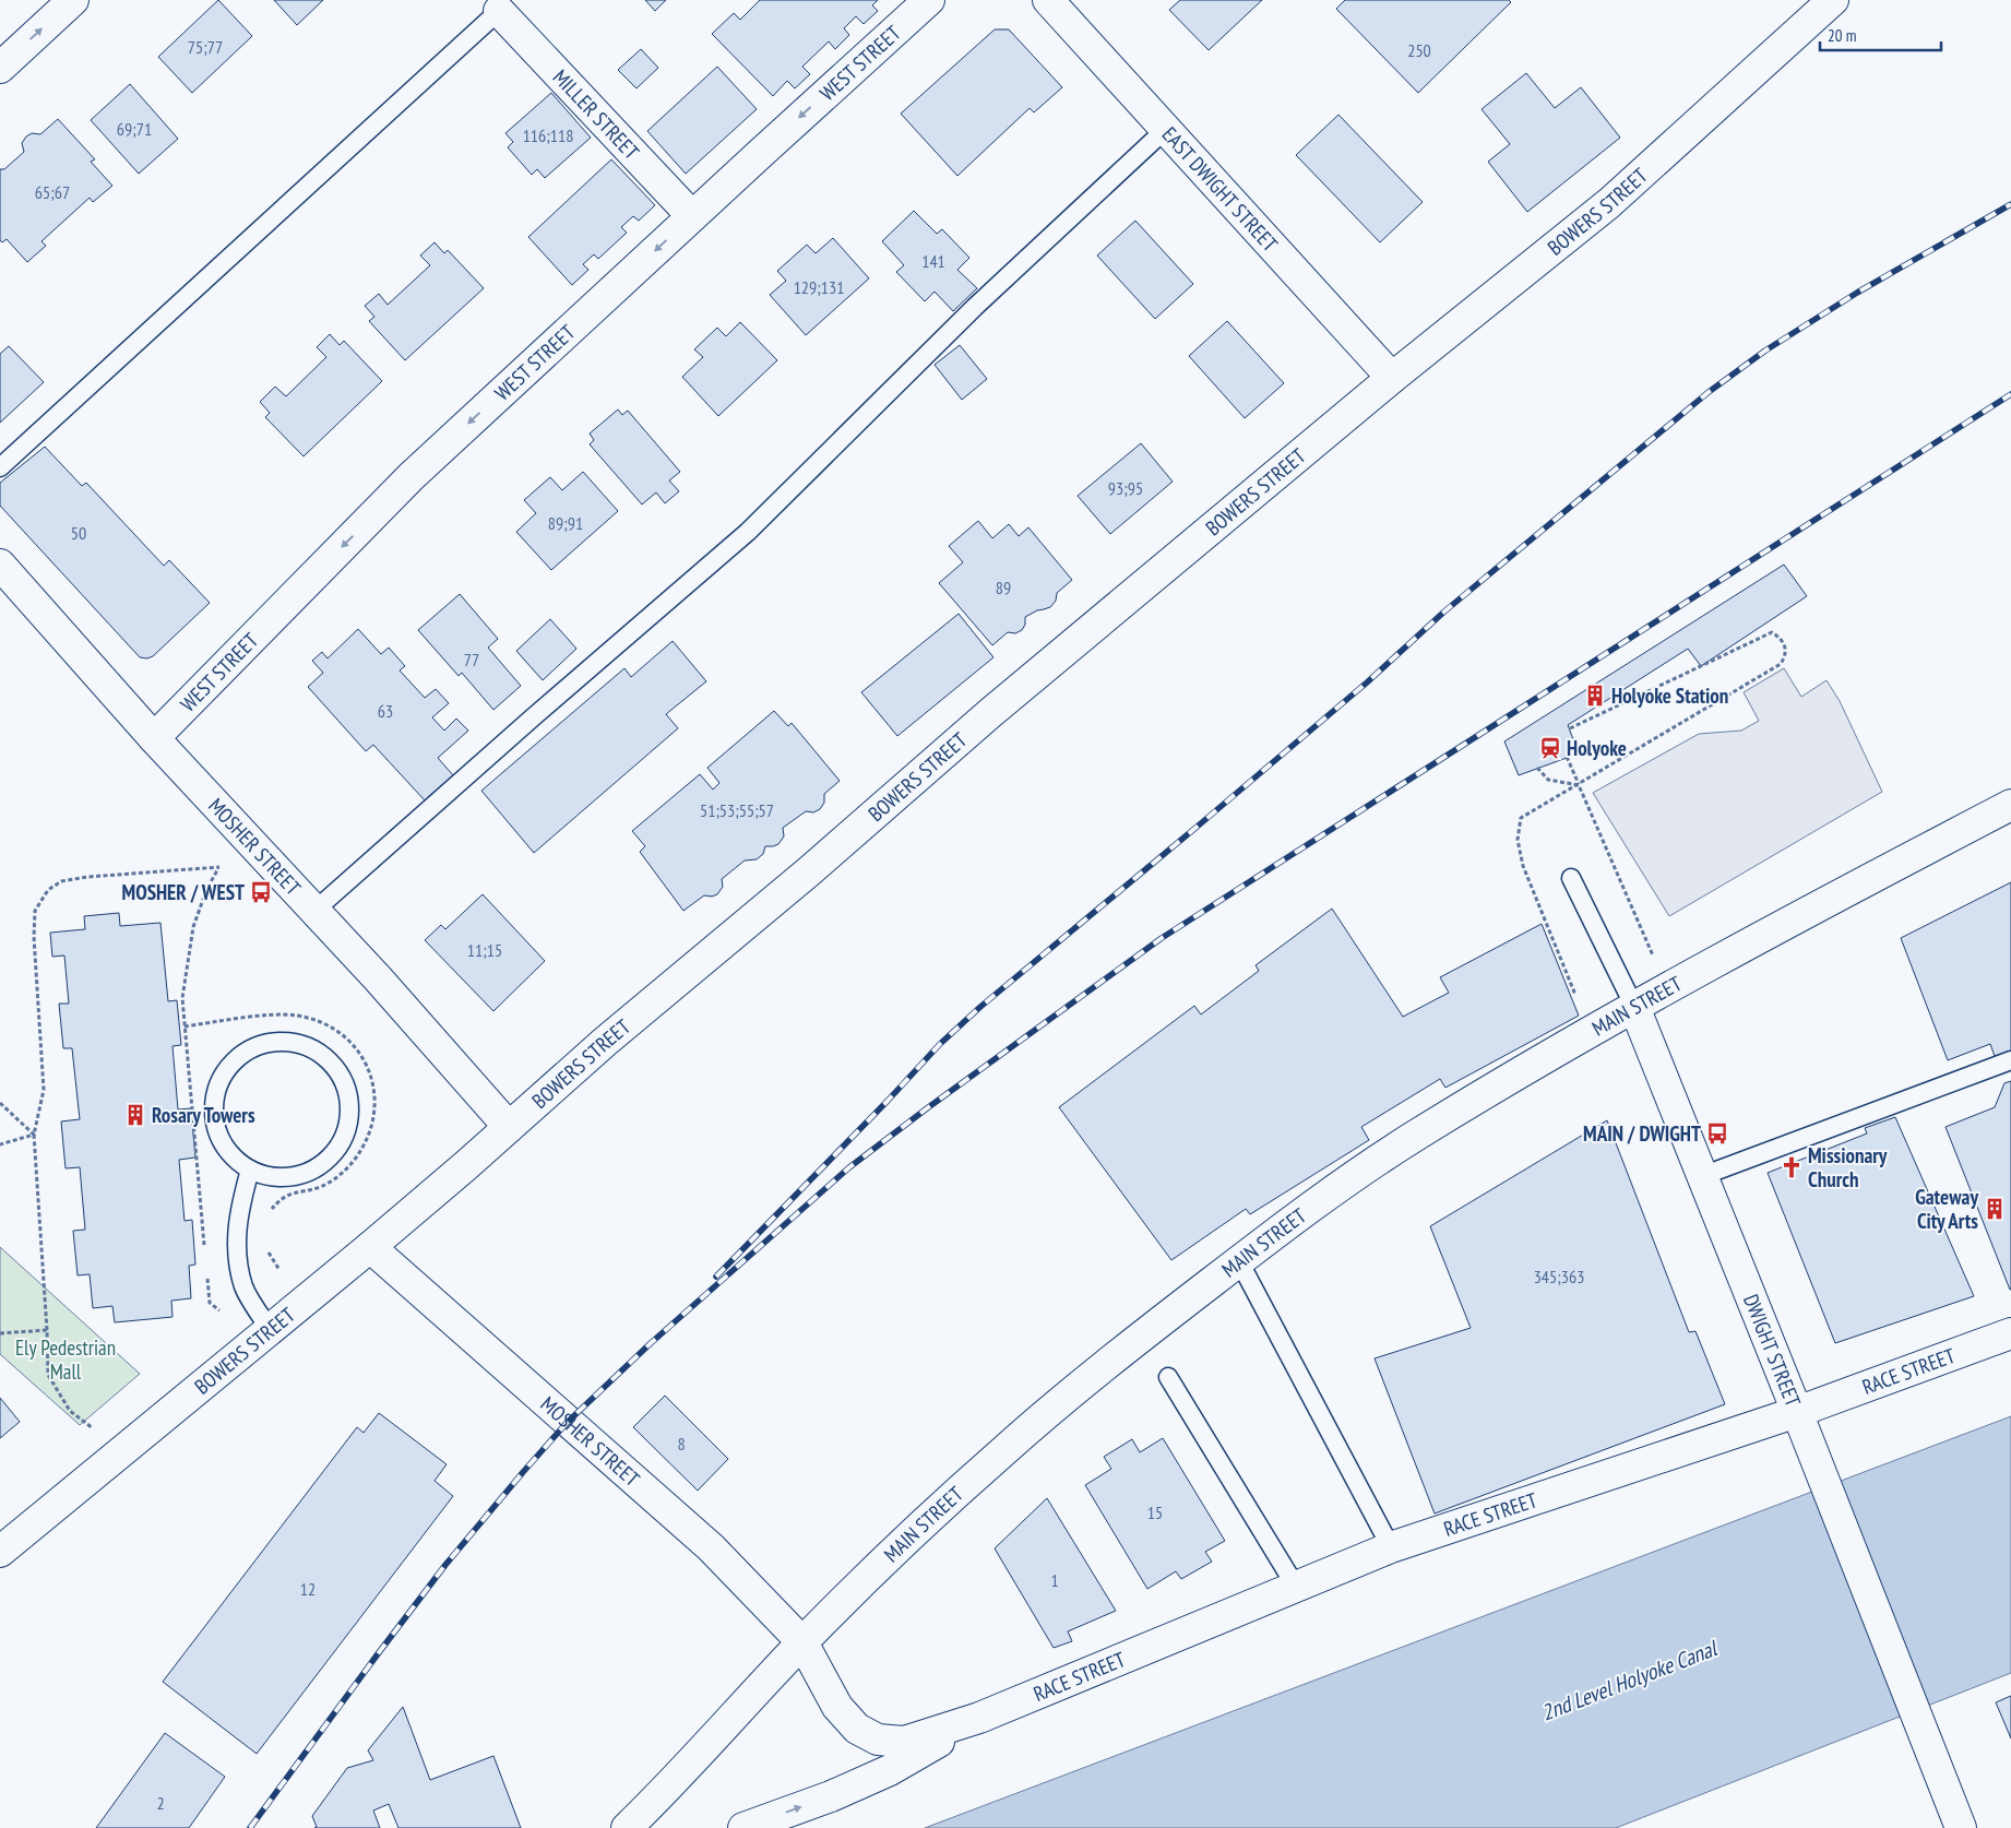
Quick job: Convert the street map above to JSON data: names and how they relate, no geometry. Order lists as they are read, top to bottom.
{
  "streets": {
    "street": [
      "WEST STREET",
      "MILLER STREET",
      "EAST DWIGHT STREET",
      "BOWERS STREET",
      "MOSHER STREET",
      "MAIN STREET",
      "DWIGHT STREET",
      "RACE STREET"
    ]
  },
  "crossings": [
    ["WEST STREET", "MILLER STREET"],
    ["WEST STREET", "MOSHER STREET"],
    ["EAST DWIGHT STREET", "BOWERS STREET"],
    ["BOWERS STREET", "MOSHER STREET"],
    ["MOSHER STREET", "MAIN STREET"],
    ["MOSHER STREET", "RACE STREET"],
    ["MAIN STREET", "DWIGHT STREET"],
    ["MAIN STREET", "RACE STREET"],
    ["DWIGHT STREET", "RACE STREET"]
  ],
  "one_way": ["WEST STREET"],
  "water": ["2nd Level Holyoke Canal"],
  "parks": ["Ely Pedestrian Mall"],
  "places": {
    "building": ["Holyoke Station", "Rosary Towers", "Gateway City Arts"],
    "station": ["Holyoke"],
    "bus stop": ["MOSHER / WEST", "MAIN / DWIGHT"],
    "church": ["Missionary Church"]
  },
  "house_numbers": [
    "75;77",
    "250",
    "69;71",
    "116;118",
    "65;67",
    "141",
    "129;131",
    "93;95",
    "89;91",
    "50",
    "89",
    "77",
    "63",
    "51;53;55;57",
    "11;15",
    "345;363",
    "8",
    "15",
    "1",
    "12",
    "2"
  ],
  "scale_bar": "20 m"
}
